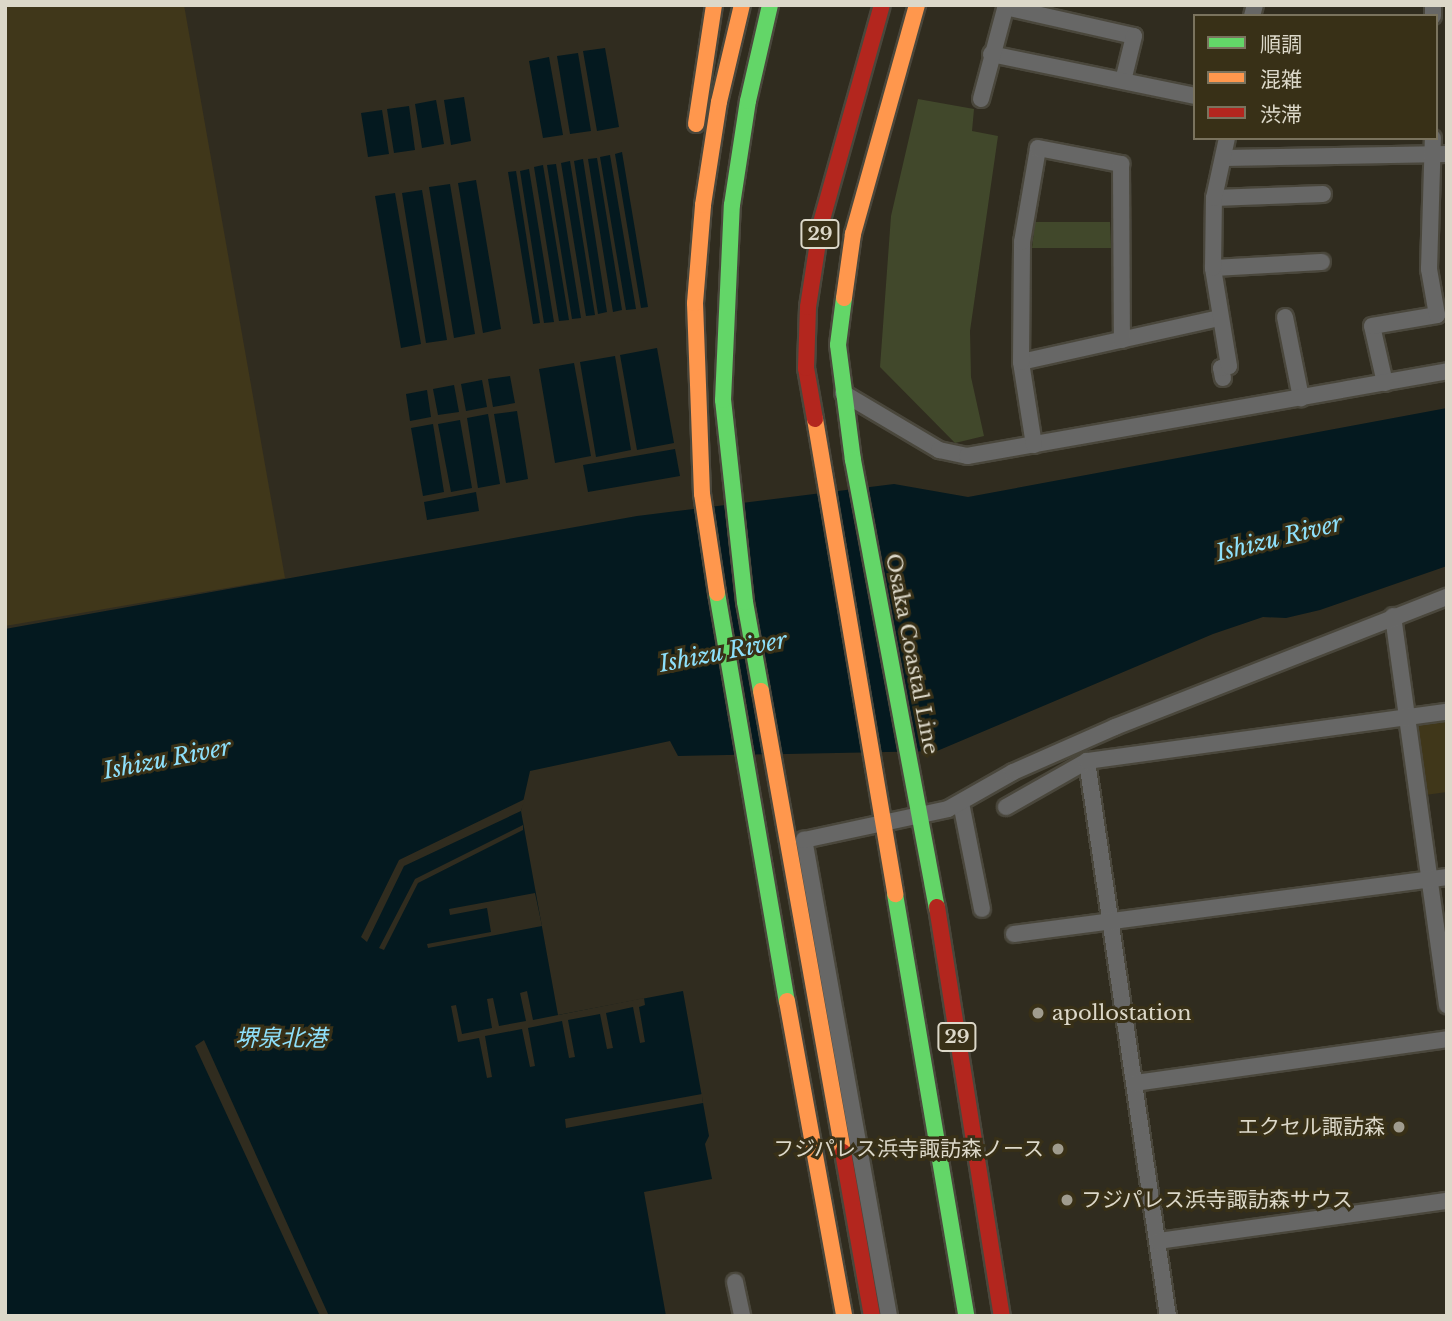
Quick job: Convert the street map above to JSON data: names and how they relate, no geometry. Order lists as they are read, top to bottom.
{
  "streets": {
    "main road": ["29", "Osaka Coastal Line"]
  },
  "water": ["Ishizu River", "堺泉北港"],
  "places": [
    "apollostation",
    "エクセル諏訪森",
    "フジパレス浜寺諏訪森ノース",
    "フジパレス浜寺諏訪森サウス"
  ],
  "legend": ["順調", "混雑", "渋滞"]
}
